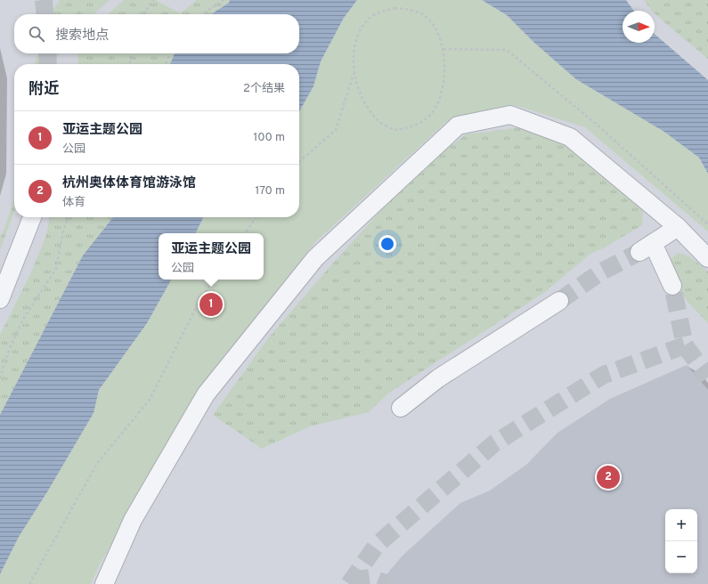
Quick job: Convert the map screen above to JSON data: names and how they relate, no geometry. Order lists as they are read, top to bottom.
{
  "north": "right",
  "page": {
    "search": "搜索地点",
    "heading": ["附近", "2个结果"],
    "list": [
      {
        "mark": "1",
        "name": "亚运主题公园",
        "note": "公园",
        "value": "100 m"
      },
      {
        "mark": "2",
        "name": "杭州奥体体育馆游泳馆",
        "note": "体育",
        "value": "170 m"
      }
    ],
    "popup": ["亚运主题公园", "公园"],
    "pins": ["1", "2"],
    "map_buttons": ["+", "−"]
  }
}
